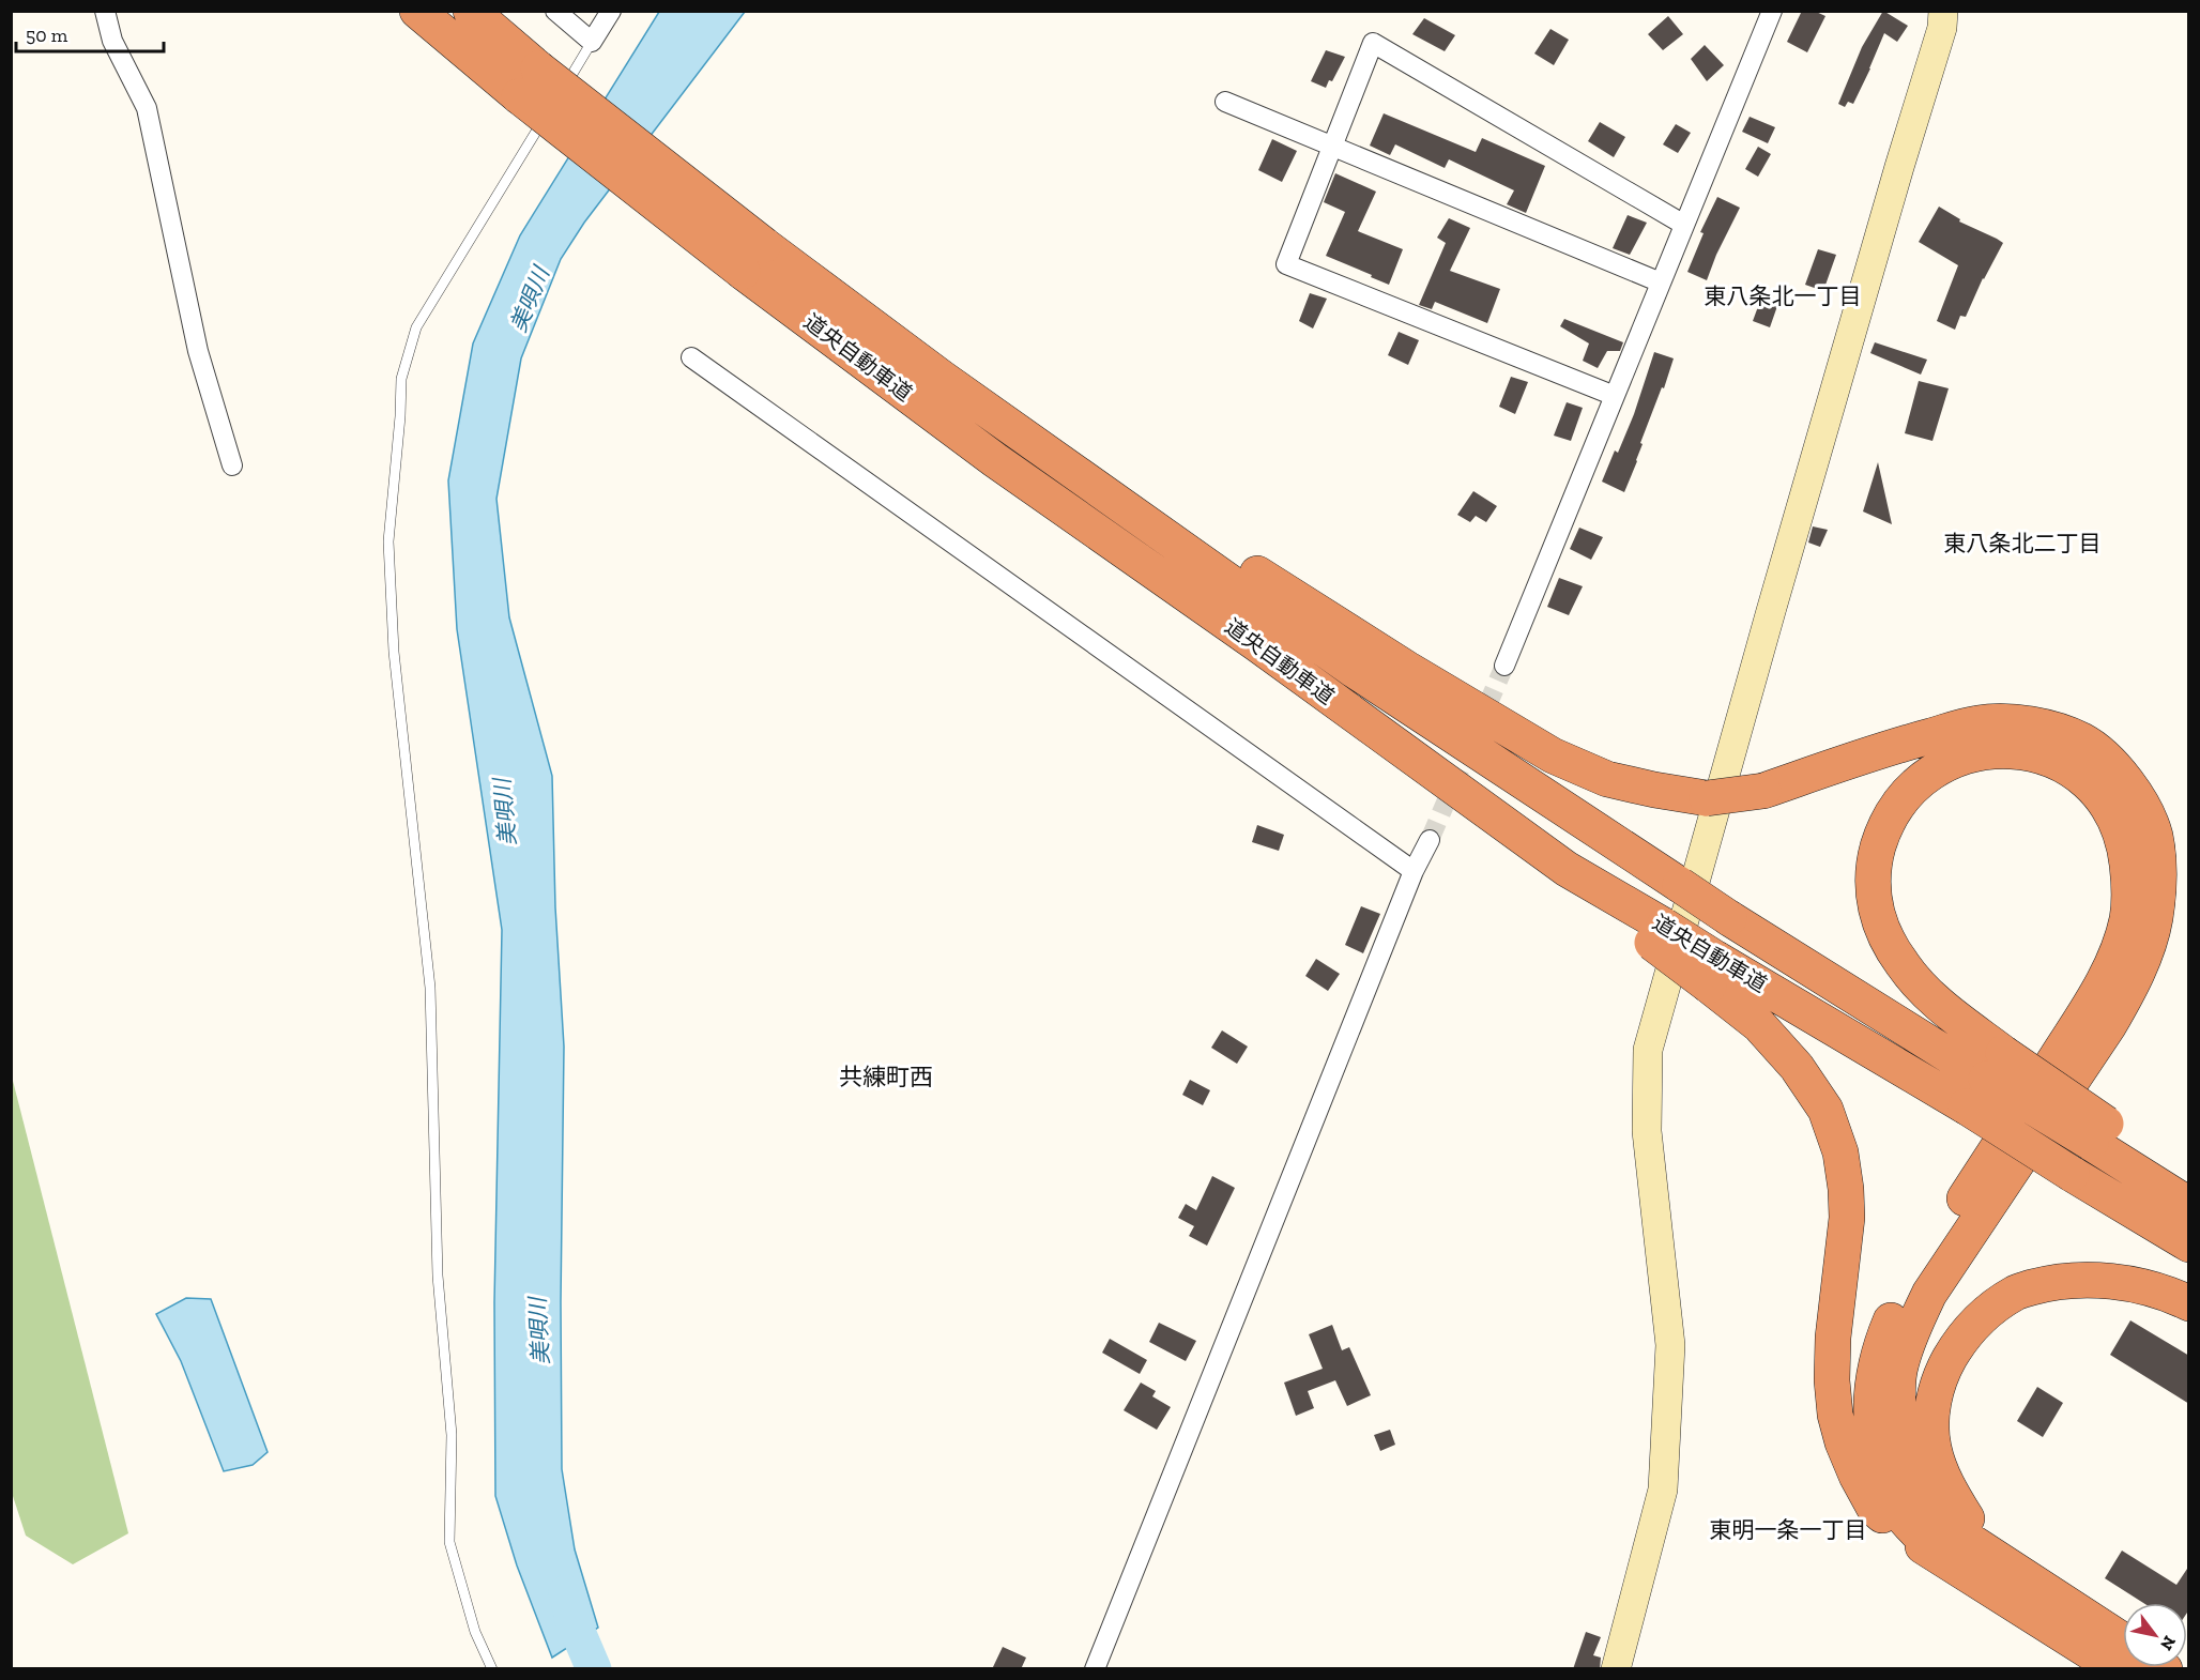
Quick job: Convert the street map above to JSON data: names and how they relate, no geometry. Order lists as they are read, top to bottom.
{
  "streets": {
    "highway": ["道央自動車道"]
  },
  "districts": [
    "東八条北一丁目",
    "東八条北二丁目",
    "共練町西",
    "東明一条一丁目"
  ],
  "water": ["美唄川"],
  "scale_bar": "50 m",
  "north": "bottom right"
}
